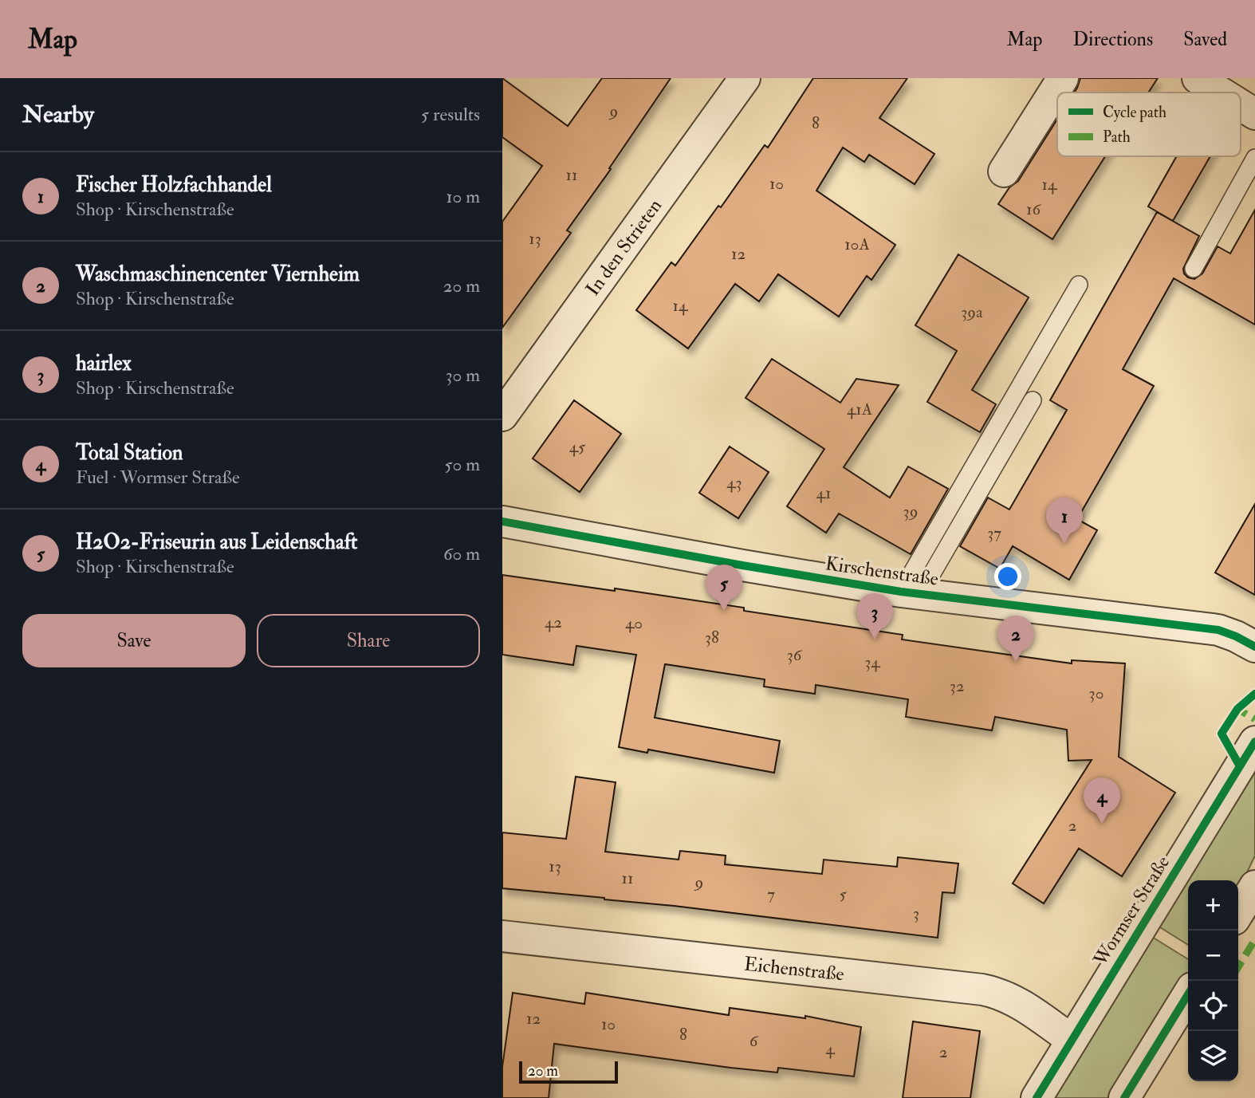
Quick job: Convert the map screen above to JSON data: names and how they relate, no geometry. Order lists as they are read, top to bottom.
{
  "streets": {
    "street": [
      "In den Strieten",
      "Kirschenstraße",
      "Wormser Straße",
      "Eichenstraße"
    ]
  },
  "crossings": [
    ["Wormser Straße", "Eichenstraße"]
  ],
  "house_numbers": [
    "9",
    "8",
    "11",
    "10",
    "14",
    "16",
    "13",
    "10A",
    "12",
    "14",
    "39a",
    "41A",
    "45",
    "43",
    "41",
    "39",
    "37",
    "42",
    "40",
    "38",
    "36",
    "34",
    "32",
    "30",
    "2",
    "13",
    "11",
    "9",
    "7",
    "5",
    "3",
    "12",
    "10",
    "8",
    "6",
    "4",
    "2"
  ],
  "legend": ["Cycle path", "Path"],
  "scale_bar": "20 m",
  "page": {
    "header": "Map",
    "nav": ["Map", "Directions", "Saved"],
    "heading": ["Nearby", "5 results"],
    "list": [
      {
        "mark": "1",
        "name": "Fischer Holzfachhandel",
        "note": "Shop · Kirschenstraße",
        "value": "10 m"
      },
      {
        "mark": "2",
        "name": "Waschmaschinencenter Viernheim",
        "note": "Shop · Kirschenstraße",
        "value": "20 m"
      },
      {
        "mark": "3",
        "name": "hairlex",
        "note": "Shop · Kirschenstraße",
        "value": "30 m"
      },
      {
        "mark": "4",
        "name": "Total Station",
        "note": "Fuel · Wormser Straße",
        "value": "50 m"
      },
      {
        "mark": "5",
        "name": "H2O2-Friseurin aus Leidenschaft",
        "note": "Shop · Kirschenstraße",
        "value": "60 m"
      }
    ],
    "pins": [
      "1",
      "5",
      "3",
      "2",
      "4"
    ],
    "buttons": ["Save", "Share"],
    "map_buttons": ["+", "−"],
    "scale": "20 m"
  }
}
